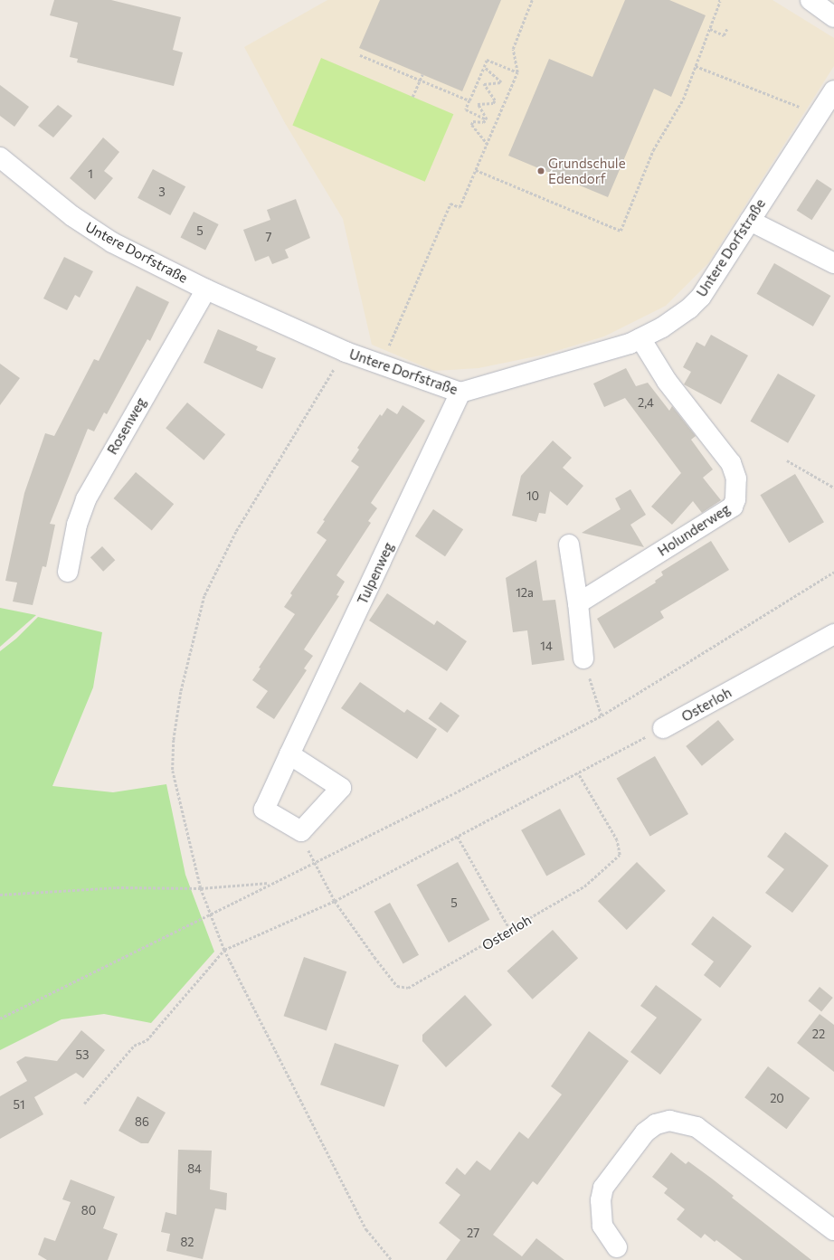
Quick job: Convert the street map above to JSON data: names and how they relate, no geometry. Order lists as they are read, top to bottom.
{
  "streets": {
    "street": [
      "Untere Dorfstraße",
      "Rosenweg",
      "Holunderweg",
      "Tulpenweg",
      "Osterloh"
    ]
  },
  "crossings": [
    ["Untere Dorfstraße", "Rosenweg"],
    ["Untere Dorfstraße", "Holunderweg"],
    ["Untere Dorfstraße", "Tulpenweg"],
    ["Tulpenweg", "Osterloh"]
  ],
  "places": ["Grundschule Edendorf"],
  "house_numbers": [
    "1",
    "3",
    "5",
    "7",
    "2,4",
    "10",
    "12a",
    "14",
    "5",
    "22",
    "53",
    "20",
    "51",
    "86",
    "84",
    "80",
    "27",
    "82"
  ]
}
